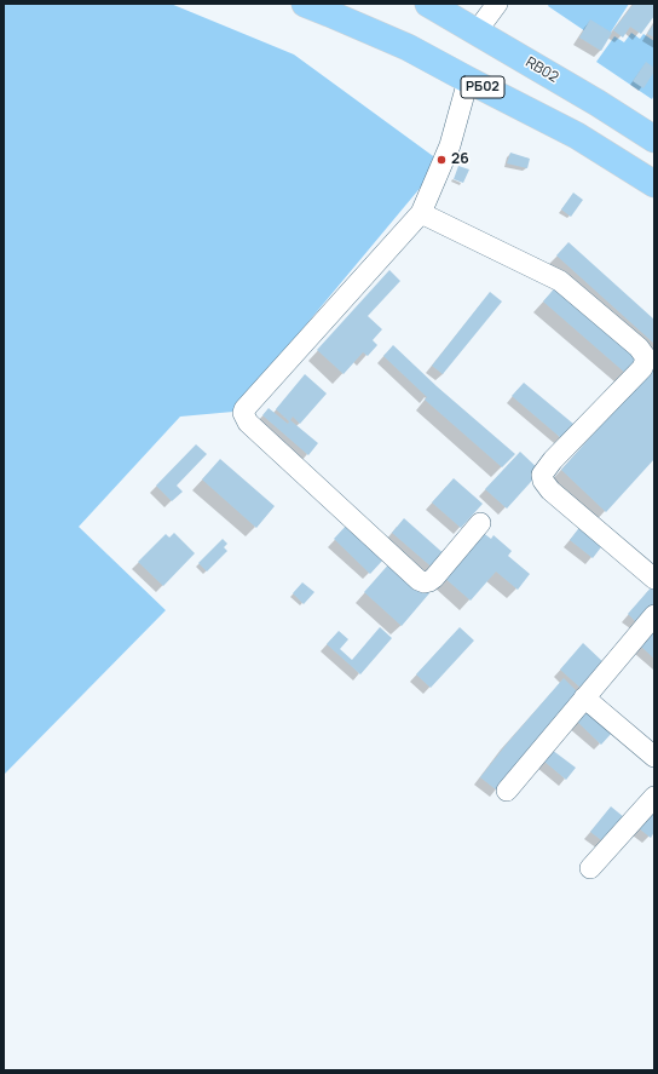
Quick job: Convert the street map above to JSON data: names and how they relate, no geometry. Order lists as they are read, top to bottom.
{
  "streets": {
    "highway": ["RB02", "РБ02"]
  },
  "places": ["26"]
}
